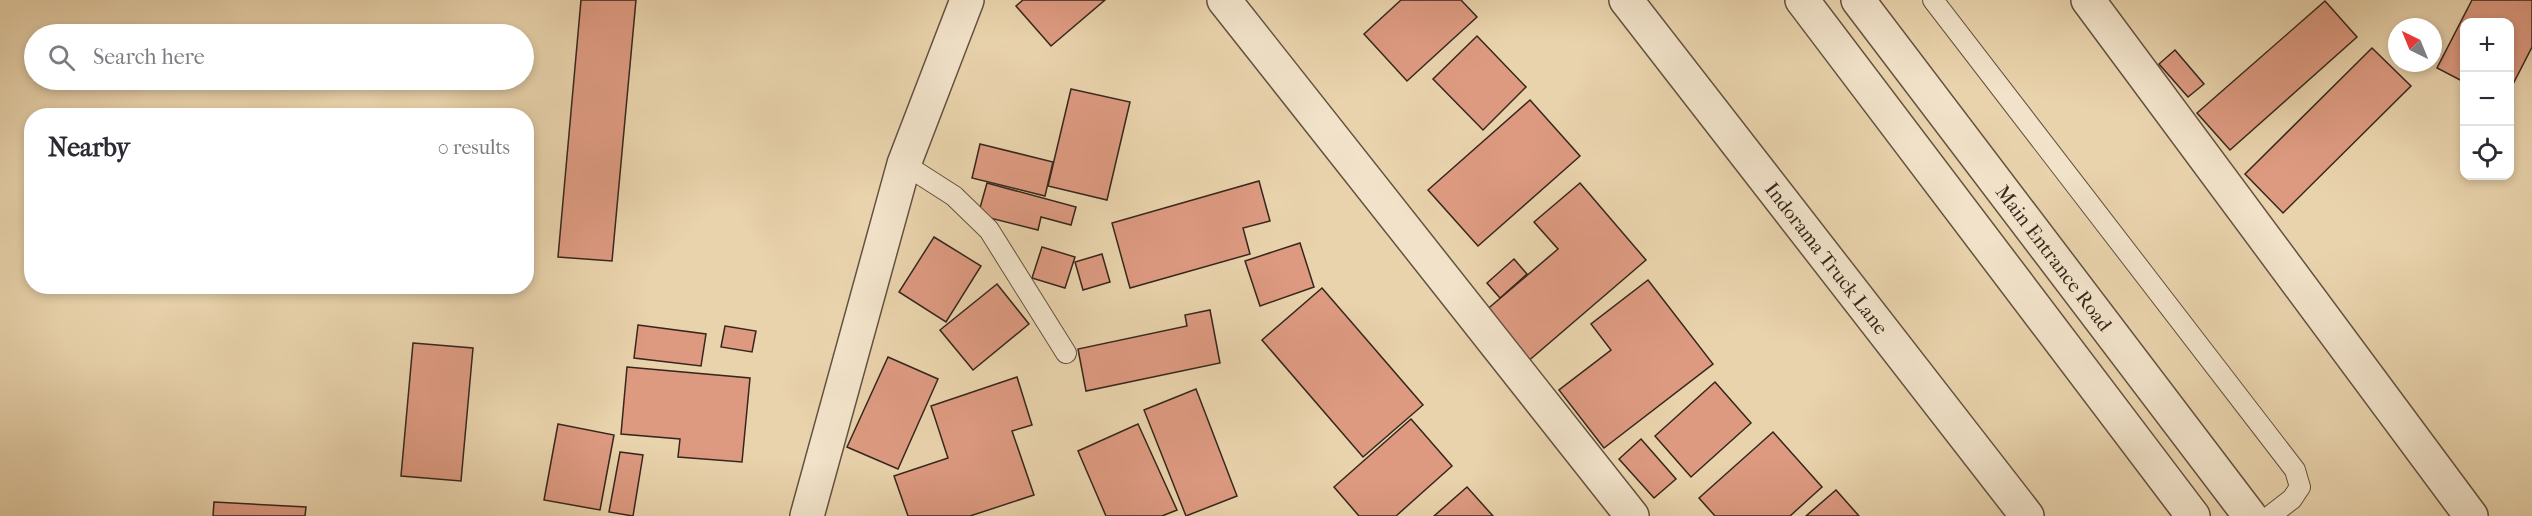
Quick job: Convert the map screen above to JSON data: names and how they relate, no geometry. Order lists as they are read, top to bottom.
{
  "streets": {
    "street": ["Indorama Truck Lane", "Main Entrance Road"]
  },
  "north": "top left",
  "page": {
    "map_buttons": ["+", "−"],
    "search": "Search here",
    "heading": ["Nearby", "0 results"]
  }
}
